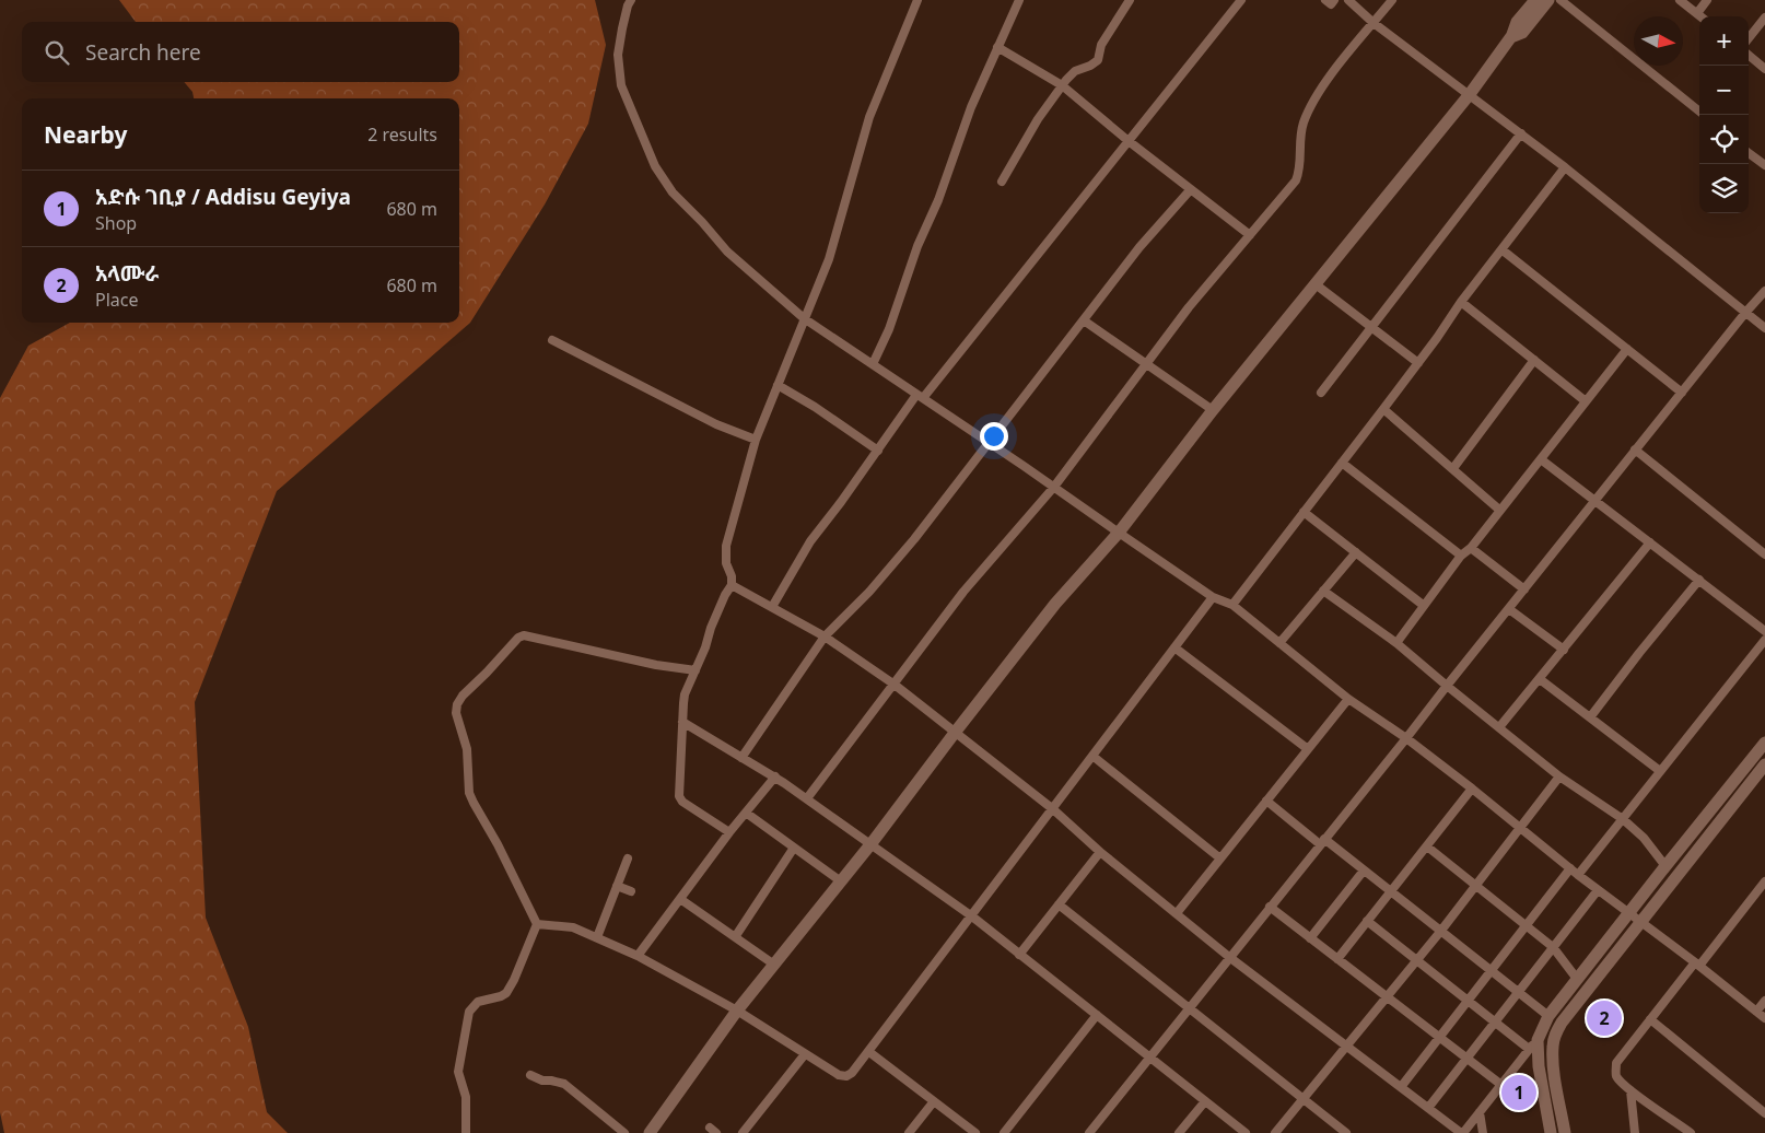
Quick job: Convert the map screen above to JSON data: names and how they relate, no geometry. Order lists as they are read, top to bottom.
{
  "north": "right",
  "page": {
    "map_buttons": ["+", "−"],
    "search": "Search here",
    "heading": ["Nearby", "2 results"],
    "list": [
      {
        "mark": "1",
        "name": "አድሱ ገቢያ / Addisu Geyiya",
        "note": "Shop",
        "value": "680 m"
      },
      {
        "mark": "2",
        "name": "አላሙራ",
        "note": "Place",
        "value": "680 m"
      }
    ],
    "pins": ["2", "1"]
  }
}
